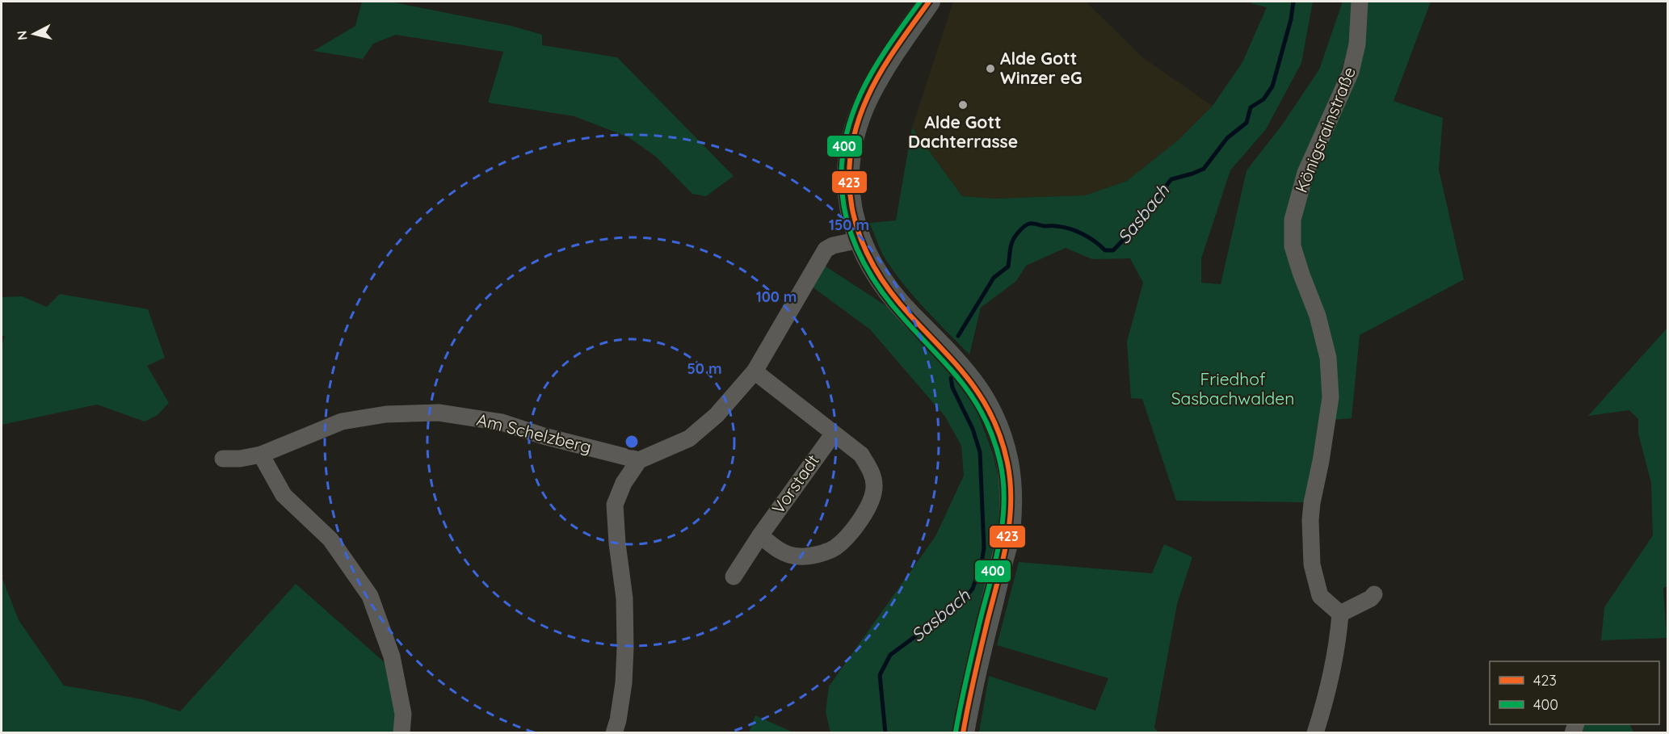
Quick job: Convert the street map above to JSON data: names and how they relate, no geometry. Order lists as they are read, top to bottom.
{
  "streets": {
    "street": ["Königsrainstraße", "Am Schelzberg", "Vorstadt"]
  },
  "water": ["Sasbach"],
  "parks": ["Friedhof Sasbachwalden"],
  "places": ["Alde Gott Winzer eG", "Alde Gott Dachterrasse"],
  "lines": ["transit line 423", "transit line 400"],
  "legend": ["423", "400"],
  "north": "left",
  "rings": ["150 m", "100 m", "50 m"]
}
